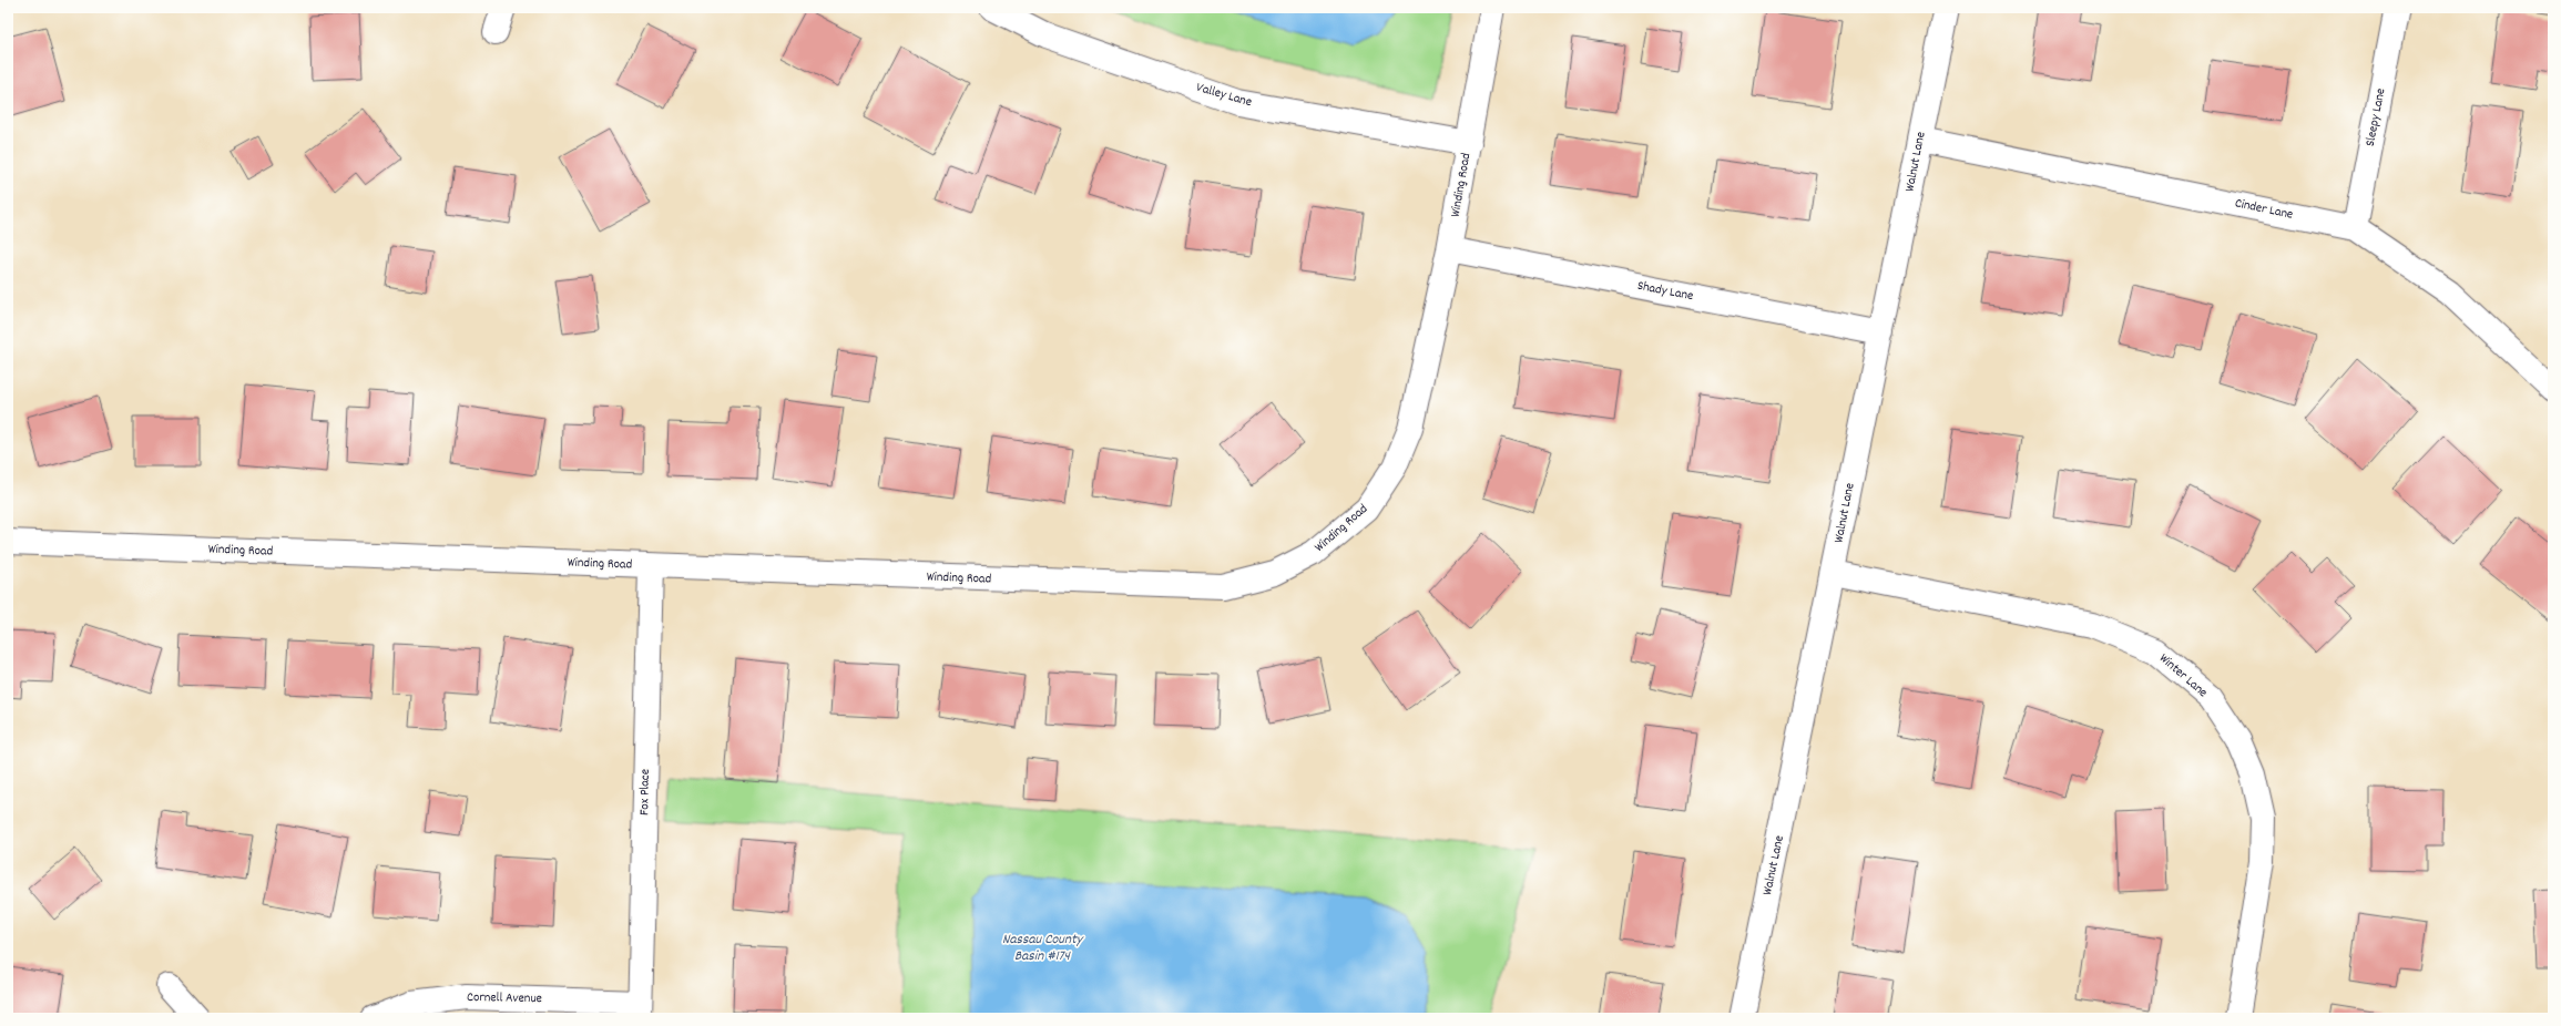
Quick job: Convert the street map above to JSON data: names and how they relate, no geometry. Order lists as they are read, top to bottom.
{
  "streets": {
    "street": [
      "Valley Lane",
      "Sleepy Lane",
      "Walnut Lane",
      "Winding Road",
      "Cinder Lane",
      "Shady Lane",
      "Winter Lane",
      "Fox Place",
      "Cornell Avenue"
    ]
  },
  "crossings": [
    ["Valley Lane", "Winding Road"],
    ["Sleepy Lane", "Cinder Lane"],
    ["Walnut Lane", "Cinder Lane"],
    ["Walnut Lane", "Shady Lane"],
    ["Walnut Lane", "Winter Lane"],
    ["Winding Road", "Shady Lane"],
    ["Winding Road", "Fox Place"],
    ["Fox Place", "Cornell Avenue"]
  ],
  "water": ["Nassau County Basin #174"]
}
